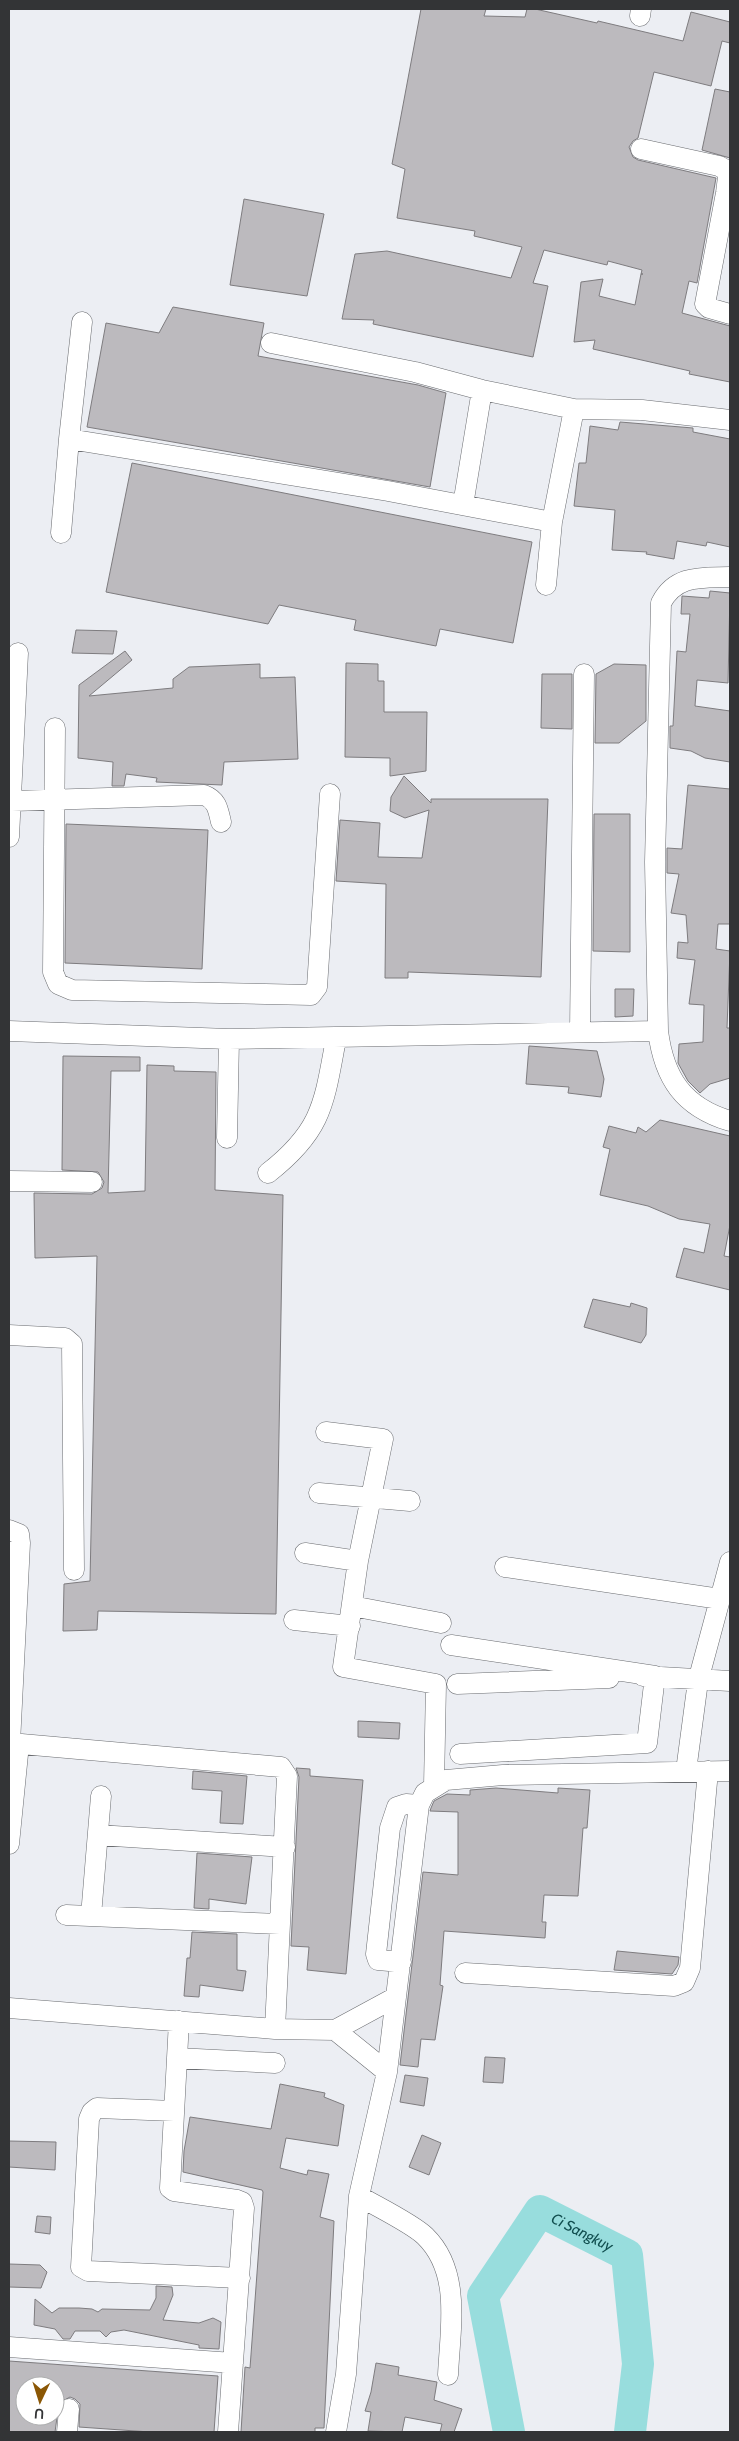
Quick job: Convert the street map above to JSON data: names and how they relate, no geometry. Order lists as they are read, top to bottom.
{
  "water": ["Ci Sangkuy"],
  "north": "bottom"
}
